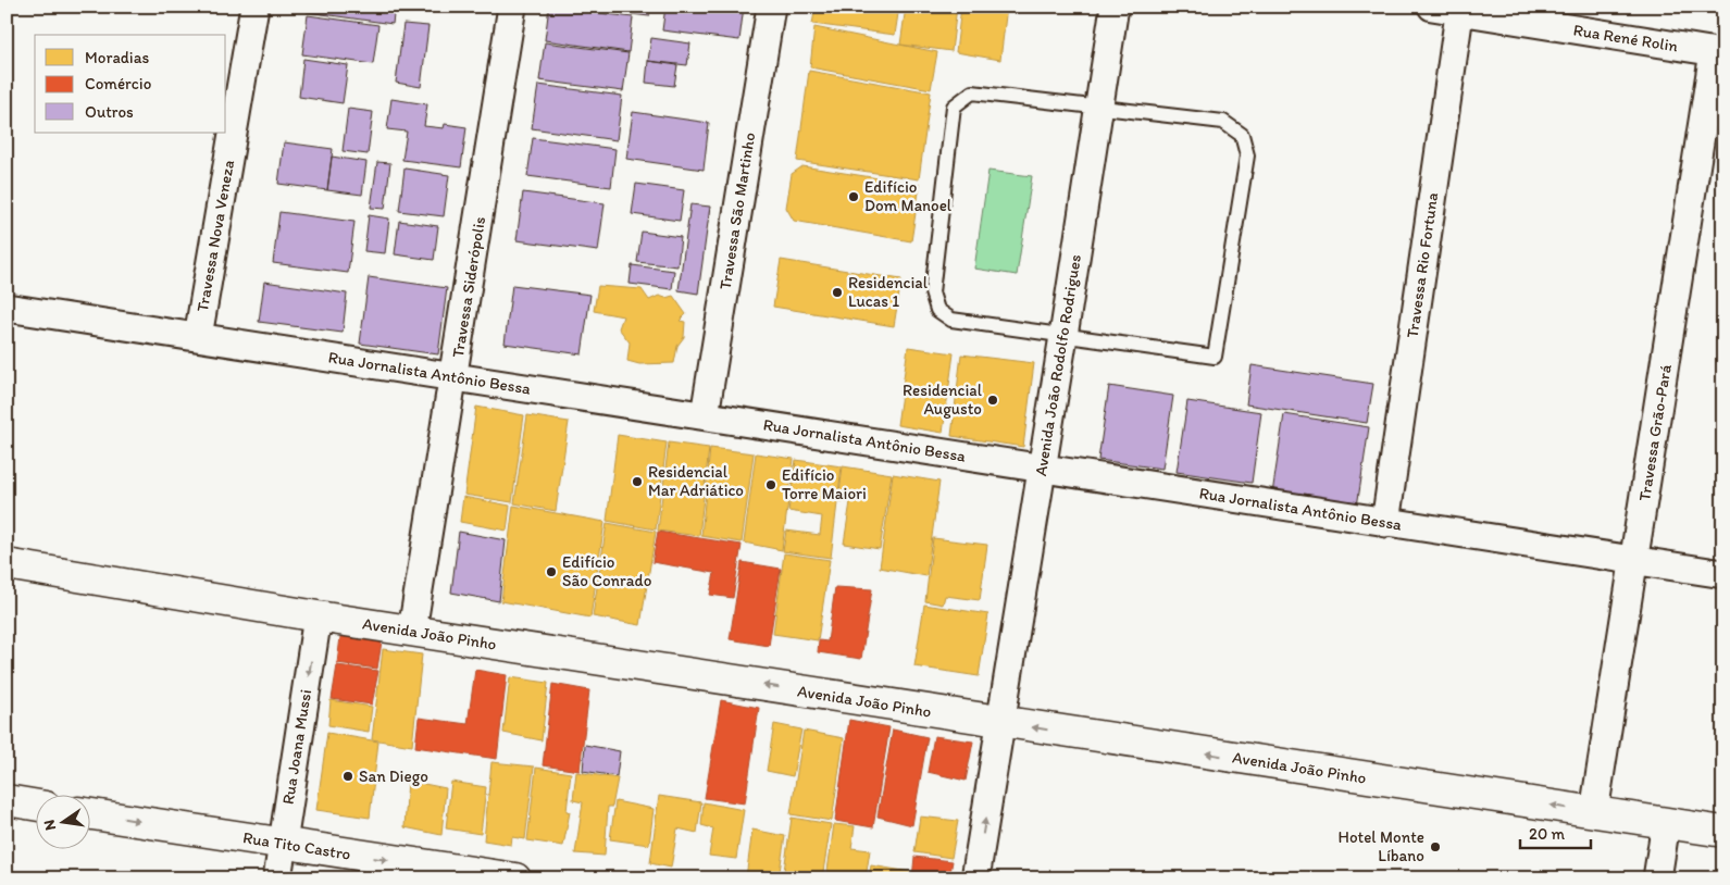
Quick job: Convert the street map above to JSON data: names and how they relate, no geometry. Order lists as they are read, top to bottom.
{
  "streets": {
    "main road": ["Avenida João Pinho", "Rua Tito Castro"],
    "street": [
      "Rua René Rolin",
      "Travessa São Martinho",
      "Travessa Nova Veneza",
      "Travessa Rio Fortuna",
      "Travessa Siderópolis",
      "Avenida João Rodolfo Rodrigues",
      "Rua Jornalista Antônio Bessa",
      "Travessa Grão-Pará",
      "Rua Joana Mussi"
    ]
  },
  "crossings": [
    ["Rua René Rolin", "Travessa Rio Fortuna"],
    ["Rua René Rolin", "Travessa Grão-Pará"],
    ["Travessa São Martinho", "Rua Jornalista Antônio Bessa"],
    ["Travessa Nova Veneza", "Rua Jornalista Antônio Bessa"],
    ["Travessa Rio Fortuna", "Rua Jornalista Antônio Bessa"],
    ["Travessa Siderópolis", "Rua Jornalista Antônio Bessa"],
    ["Travessa Siderópolis", "Avenida João Pinho"],
    ["Avenida João Rodolfo Rodrigues", "Rua Jornalista Antônio Bessa"],
    ["Avenida João Rodolfo Rodrigues", "Avenida João Pinho"],
    ["Rua Jornalista Antônio Bessa", "Travessa Grão-Pará"],
    ["Travessa Grão-Pará", "Avenida João Pinho"],
    ["Avenida João Pinho", "Rua Joana Mussi"],
    ["Rua Joana Mussi", "Rua Tito Castro"]
  ],
  "one_way": ["Avenida João Pinho", "Rua Joana Mussi", "Rua Tito Castro"],
  "places": [
    "Edifício Dom Manoel",
    "Residencial Lucas 1",
    "Residencial Augusto",
    "Residencial Mar Adriático",
    "Edifício Torre Maiori",
    "Edifício São Conrado",
    "San Diego",
    "Hotel Monte Líbano"
  ],
  "legend": ["Moradias", "Comércio", "Outros"],
  "scale_bar": "20 m",
  "north": "left"
}
